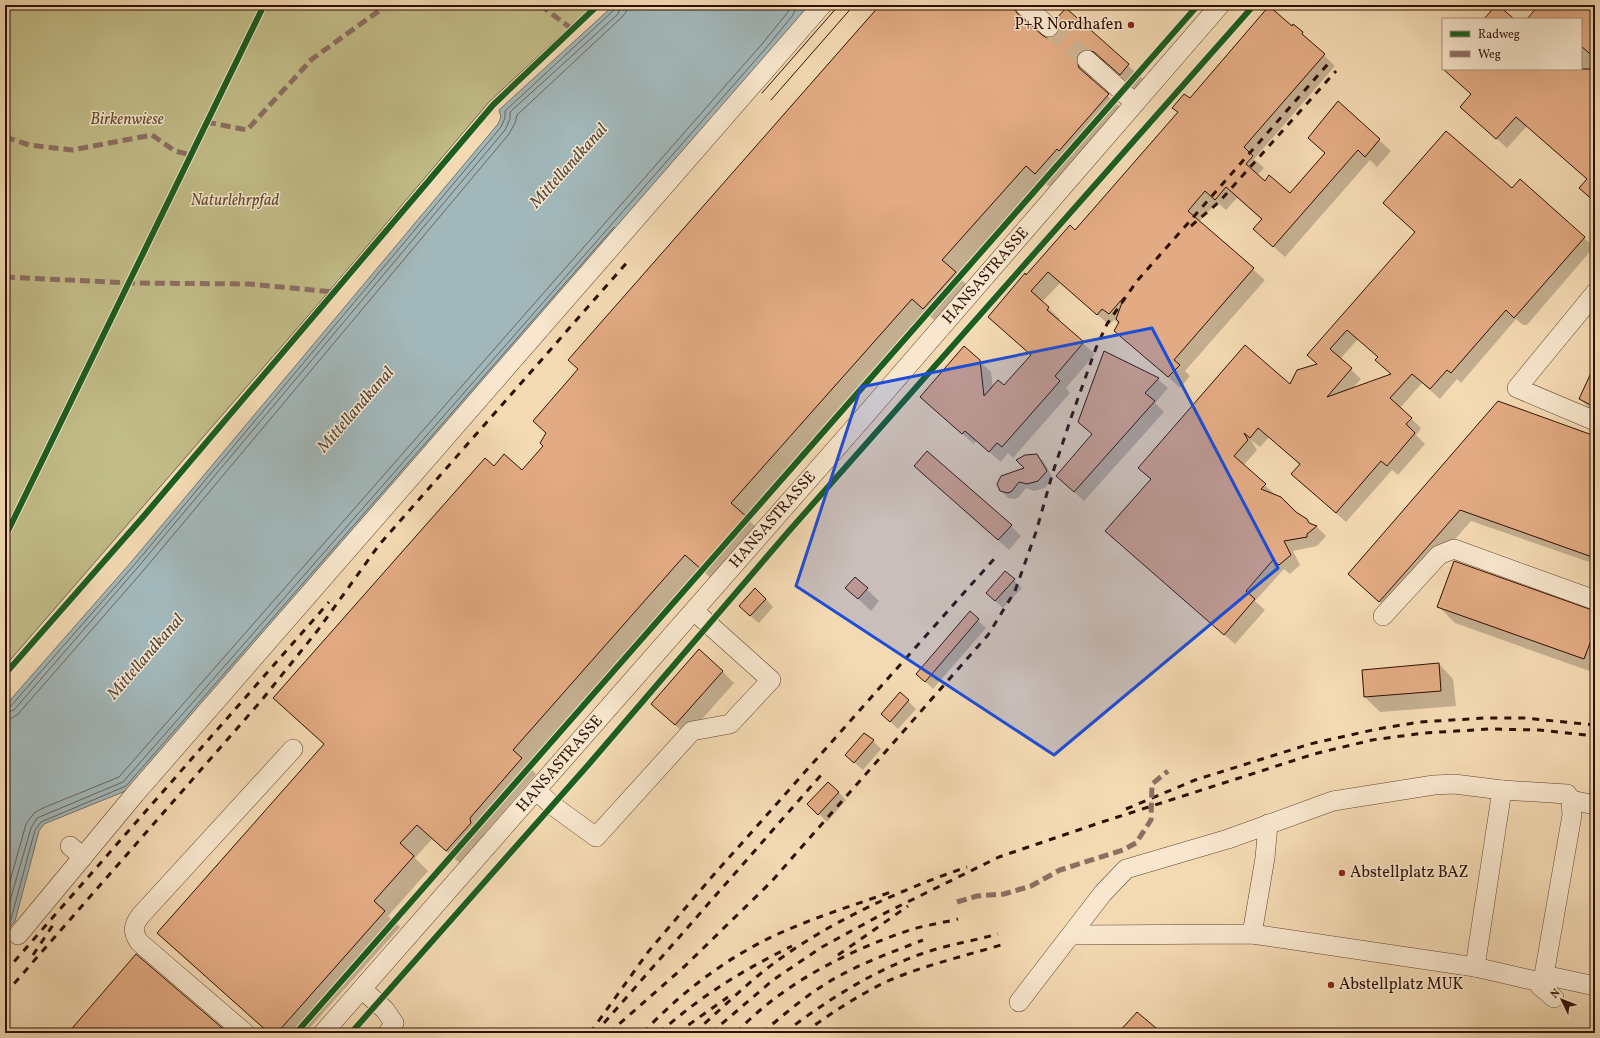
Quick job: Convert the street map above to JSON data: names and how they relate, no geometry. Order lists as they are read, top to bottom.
{
  "streets": {
    "street": ["HANSASTRASSE"]
  },
  "water": ["Mittellandkanal"],
  "parks": ["Birkenwiese", "Naturlehrpfad"],
  "places": ["P+R Nordhafen", "Abstellplatz BAZ", "Abstellplatz MUK"],
  "legend": ["Radweg", "Weg"],
  "north": "top left"
}
